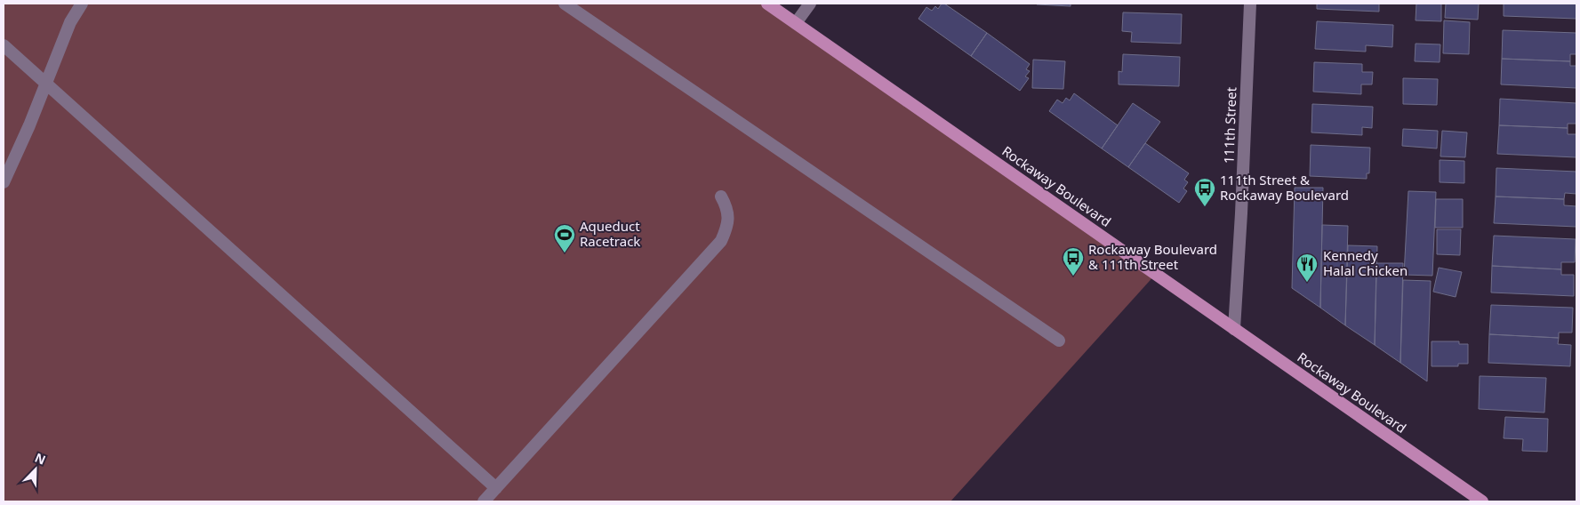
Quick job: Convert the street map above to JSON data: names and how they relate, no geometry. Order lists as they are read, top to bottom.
{
  "streets": {
    "main road": ["Rockaway Boulevard"],
    "street": ["111th Street"]
  },
  "crossings": [
    ["111th Street", "Rockaway Boulevard"]
  ],
  "places": {
    "bus stop": ["111th Street & Rockaway Boulevard", "Rockaway Boulevard & 111th Street"],
    "sports": ["Aqueduct Racetrack"],
    "restaurant": ["Kennedy Halal Chicken"]
  },
  "north": "top right"
}
